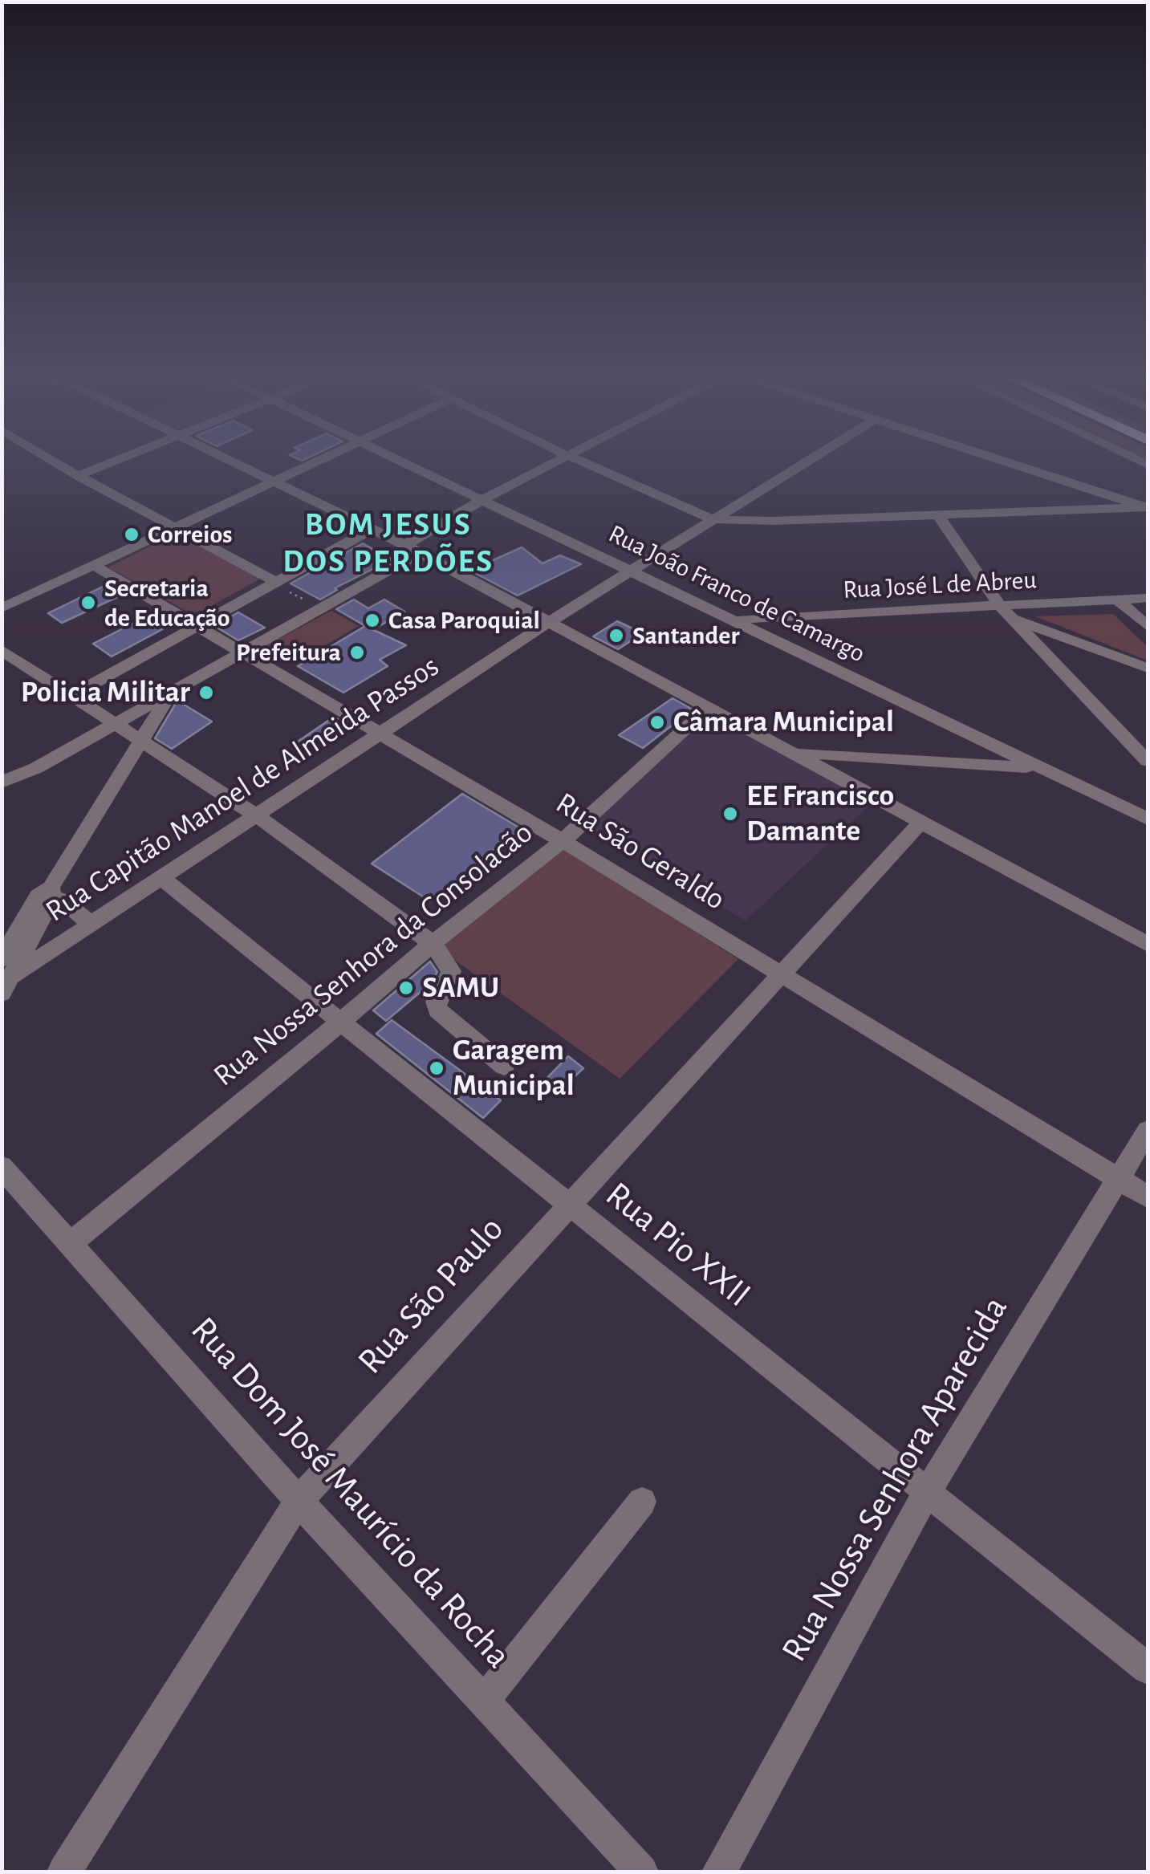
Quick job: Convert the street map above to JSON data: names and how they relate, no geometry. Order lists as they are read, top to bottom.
{
  "streets": {
    "street": [
      "Rua José L de Abreu",
      "Rua João Franco de Camargo",
      "Rua Capitão Manoel de Almeida Passos",
      "Rua São Geraldo",
      "Rua Nossa Senhora da Consolacão",
      "Rua Pio XXII",
      "Rua São Paulo",
      "Rua Nossa Senhora Aparecida",
      "Rua Dom José Maurício da Rocha"
    ]
  },
  "crossings": [
    ["Rua José L de Abreu", "Rua João Franco de Camargo"],
    ["Rua João Franco de Camargo", "Rua Capitão Manoel de Almeida Passos"],
    ["Rua Capitão Manoel de Almeida Passos", "Rua São Geraldo"],
    ["Rua Capitão Manoel de Almeida Passos", "Rua Pio XXII"],
    ["Rua São Geraldo", "Rua Nossa Senhora da Consolacão"],
    ["Rua São Geraldo", "Rua São Paulo"],
    ["Rua São Geraldo", "Rua Nossa Senhora Aparecida"],
    ["Rua Nossa Senhora da Consolacão", "Rua Pio XXII"],
    ["Rua Nossa Senhora da Consolacão", "Rua Dom José Maurício da Rocha"],
    ["Rua Pio XXII", "Rua São Paulo"],
    ["Rua Pio XXII", "Rua Nossa Senhora Aparecida"],
    ["Rua São Paulo", "Rua Dom José Maurício da Rocha"]
  ],
  "districts": ["BOM JESUS DOS PERDÕES"],
  "places": [
    "Correios",
    "Secretaria de Educação",
    "Casa Paroquial",
    "Santander",
    "Prefeitura",
    "Policia Militar",
    "Câmara Municipal",
    "EE Francisco Damante",
    "SAMU",
    "Garagem Municipal"
  ]
}
